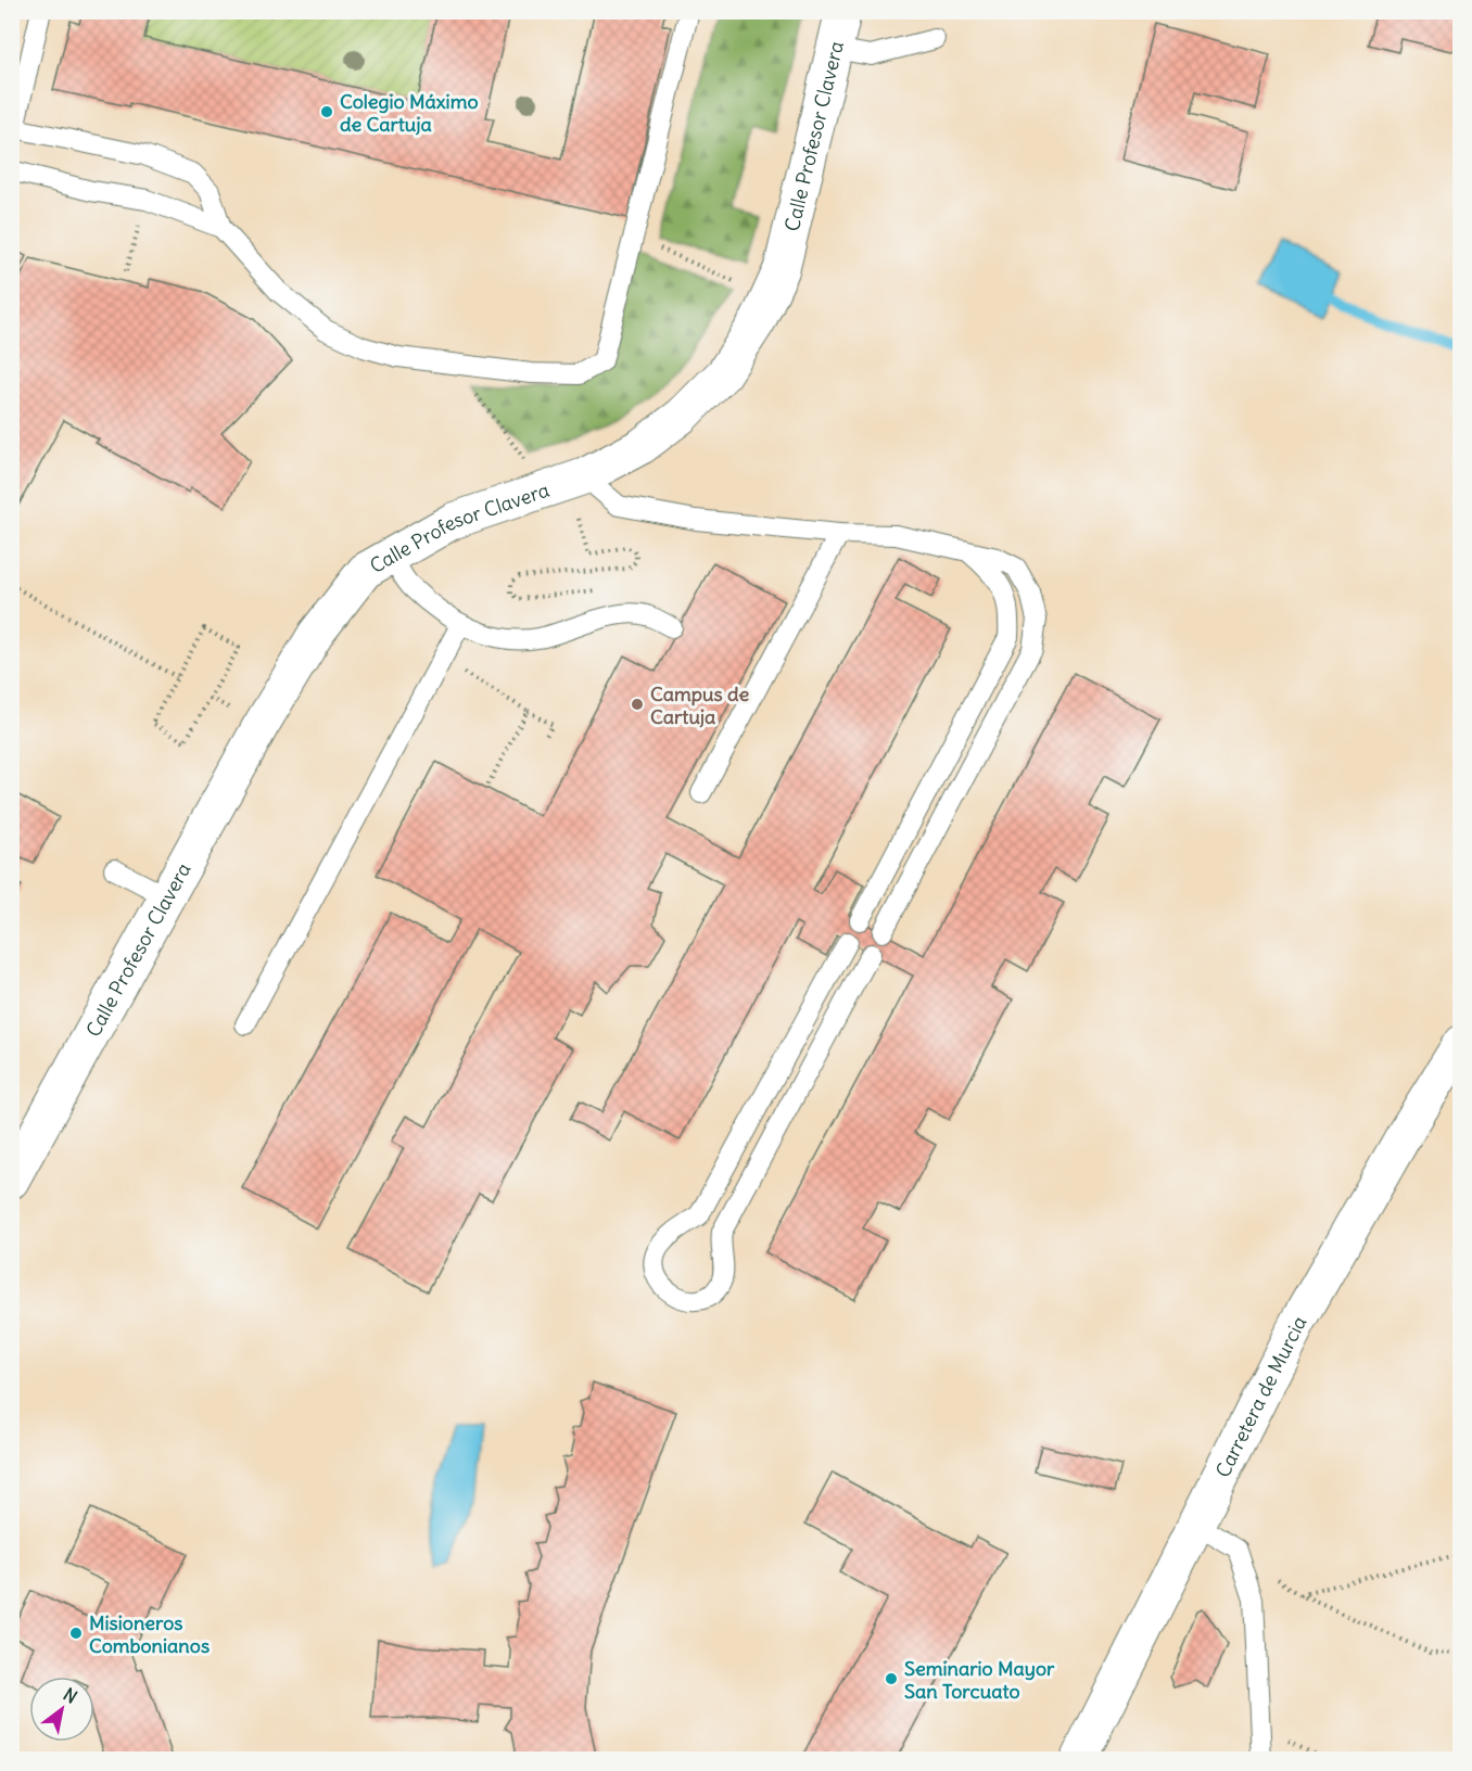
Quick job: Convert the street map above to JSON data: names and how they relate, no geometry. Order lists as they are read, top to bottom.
{
  "streets": {
    "street": ["Calle Profesor Clavera", "Carretera de Murcia"]
  },
  "places": [
    "Colegio Máximo de Cartuja",
    "Campus de Cartuja",
    "Misioneros Combonianos",
    "Seminario Mayor San Torcuato"
  ],
  "north": "top right"
}
